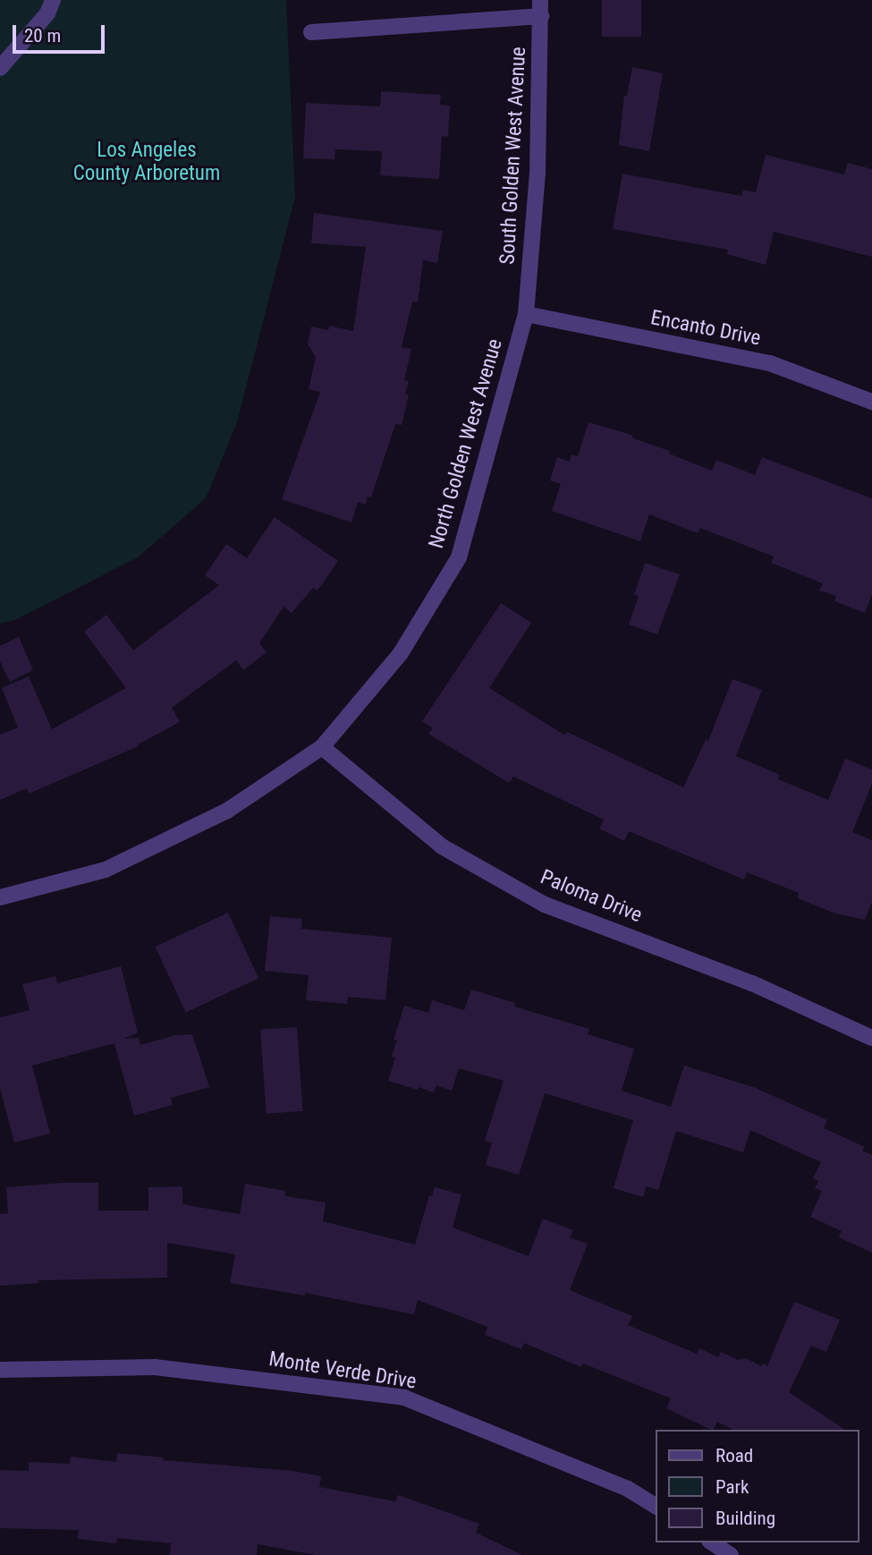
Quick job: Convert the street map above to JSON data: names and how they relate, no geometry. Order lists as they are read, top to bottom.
{
  "streets": {
    "street": [
      "South Golden West Avenue",
      "Encanto Drive",
      "North Golden West Avenue",
      "Paloma Drive",
      "Monte Verde Drive"
    ]
  },
  "crossings": [
    ["South Golden West Avenue", "Encanto Drive"],
    ["South Golden West Avenue", "North Golden West Avenue"],
    ["Encanto Drive", "North Golden West Avenue"],
    ["North Golden West Avenue", "Paloma Drive"]
  ],
  "parks": ["Los Angeles County Arboretum"],
  "legend": ["Road", "Park", "Building"],
  "scale_bar": "20 m"
}
